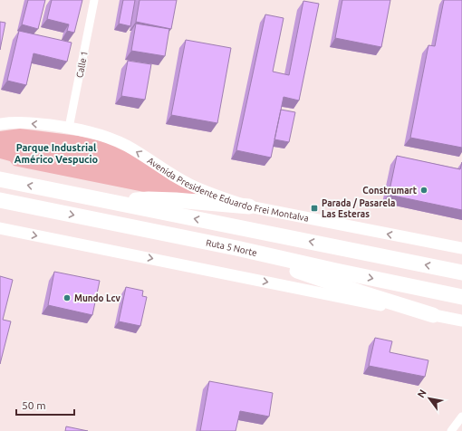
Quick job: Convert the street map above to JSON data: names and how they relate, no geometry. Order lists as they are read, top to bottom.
{
  "streets": {
    "highway": ["Ruta 5 Norte"],
    "main road": ["Avenida Presidente Eduardo Frei Montalva"],
    "street": ["Calle 1"]
  },
  "crossings": [
    ["Calle 1", "Avenida Presidente Eduardo Frei Montalva"]
  ],
  "districts": ["Parque Industrial Américo Vespucio"],
  "places": {
    "other": ["Construmart", "Mundo Lcv"],
    "transit": ["Parada / Pasarela Las Esteras"]
  },
  "scale_bar": "50 m",
  "north": "top left"
}
